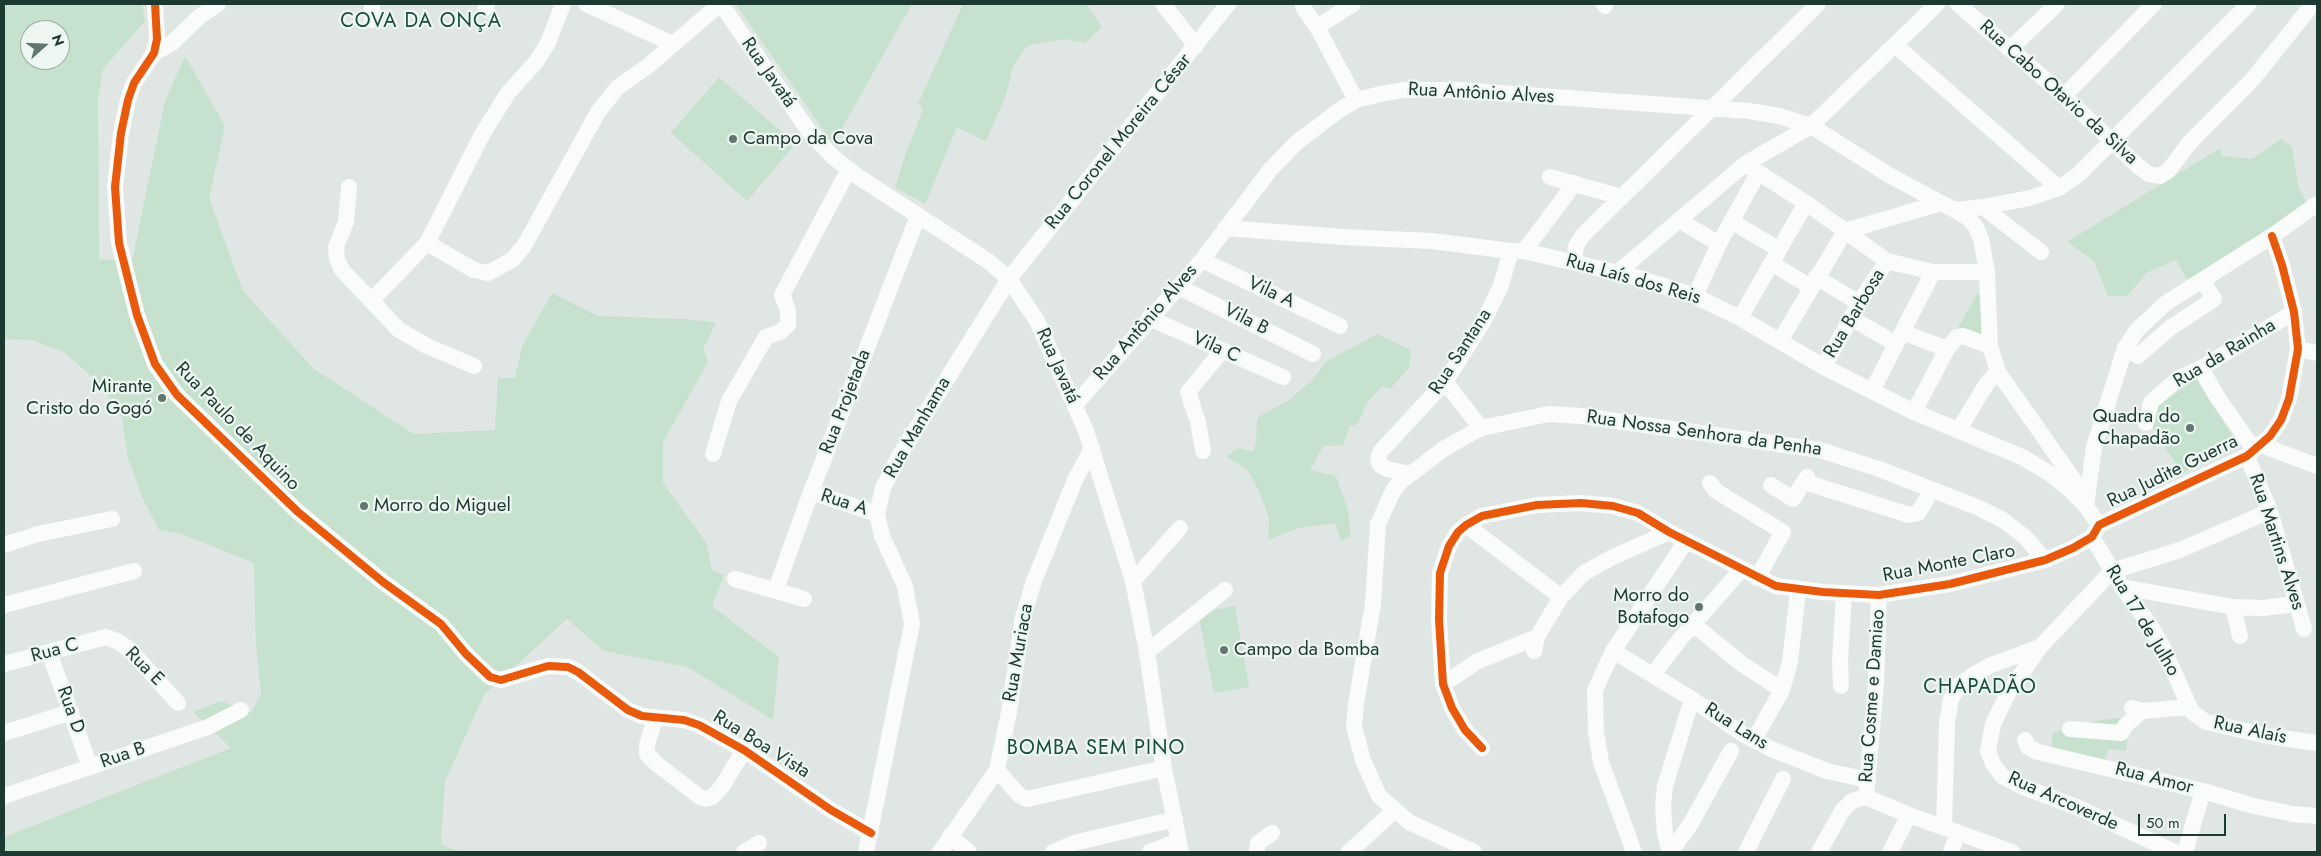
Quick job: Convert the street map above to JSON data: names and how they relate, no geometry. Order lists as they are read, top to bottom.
{
  "streets": {
    "street": [
      "Rua Javatá",
      "Rua Cabo Otavio da Silva",
      "Rua Antônio Alves",
      "Rua Coronel Moreira César",
      "Rua Laís dos Reis",
      "Vila A",
      "Rua Barbosa",
      "Vila B",
      "Vila C",
      "Rua Santana",
      "Rua da Rainha",
      "Rua Projetada",
      "Rua Paulo de Aquino",
      "Rua Manhama",
      "Rua Nossa Senhora da Penha",
      "Rua Judite Guerra",
      "Rua A",
      "Rua Martins Alves",
      "Rua Monte Claro",
      "Rua 17 de Julho",
      "Rua C",
      "Rua Muriaca",
      "Rua E",
      "Rua Cosme e Damiao",
      "Rua D",
      "Rua Lans",
      "Rua Alaís",
      "Rua Boa Vista",
      "Rua B",
      "Rua Amor",
      "Rua Arcoverde"
    ]
  },
  "crossings": [
    ["Rua Javatá", "Rua Antônio Alves"],
    ["Rua Javatá", "Rua Coronel Moreira César"],
    ["Rua Javatá", "Rua Projetada"],
    ["Rua Javatá", "Rua Manhama"],
    ["Rua Javatá", "Rua Muriaca"],
    ["Rua Antônio Alves", "Rua Laís dos Reis"],
    ["Rua Antônio Alves", "Vila A"],
    ["Rua Antônio Alves", "Vila B"],
    ["Rua Antônio Alves", "Vila C"],
    ["Rua Coronel Moreira César", "Rua Manhama"],
    ["Rua Laís dos Reis", "Rua Barbosa"],
    ["Rua Laís dos Reis", "Rua Santana"],
    ["Rua Laís dos Reis", "Rua Judite Guerra"],
    ["Rua Laís dos Reis", "Rua Monte Claro"],
    ["Rua Laís dos Reis", "Rua 17 de Julho"],
    ["Rua Santana", "Rua Nossa Senhora da Penha"],
    ["Rua da Rainha", "Rua Judite Guerra"],
    ["Rua Projetada", "Rua A"],
    ["Rua Paulo de Aquino", "Rua Boa Vista"],
    ["Rua Manhama", "Rua A"],
    ["Rua Manhama", "Rua Boa Vista"],
    ["Rua Nossa Senhora da Penha", "Rua Monte Claro"],
    ["Rua Judite Guerra", "Rua Martins Alves"],
    ["Rua Judite Guerra", "Rua Monte Claro"],
    ["Rua Judite Guerra", "Rua 17 de Julho"],
    ["Rua Monte Claro", "Rua 17 de Julho"],
    ["Rua Monte Claro", "Rua Cosme e Damiao"],
    ["Rua 17 de Julho", "Rua Alaís"],
    ["Rua 17 de Julho", "Rua Arcoverde"],
    ["Rua C", "Rua E"],
    ["Rua C", "Rua D"],
    ["Rua Cosme e Damiao", "Rua Lans"],
    ["Rua D", "Rua B"]
  ],
  "districts": ["COVA DA ONÇA", "CHAPADÃO", "BOMBA SEM PINO"],
  "places": [
    "Campo da Cova",
    "Mirante Cristo do Gogó",
    "Quadra do Chapadão",
    "Morro do Miguel",
    "Morro do Botafogo",
    "Campo da Bomba"
  ],
  "scale_bar": "50 m",
  "north": "right"
}
